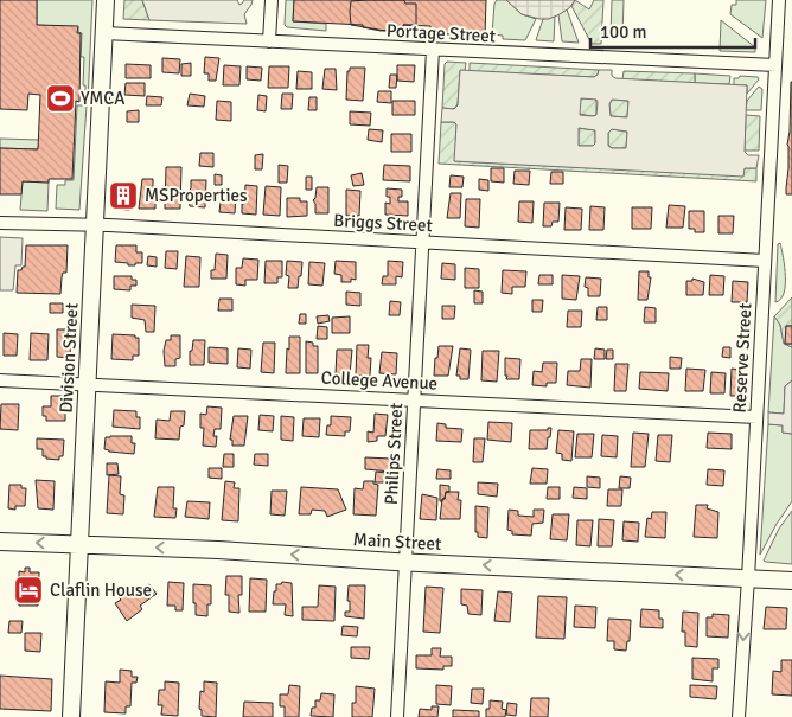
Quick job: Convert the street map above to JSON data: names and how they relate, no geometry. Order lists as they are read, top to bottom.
{
  "streets": {
    "main road": ["Division Street", "Main Street"],
    "street": [
      "Portage Street",
      "Briggs Street",
      "Reserve Street",
      "College Avenue",
      "Philips Street"
    ]
  },
  "crossings": [
    ["Portage Street", "Division Street"],
    ["Portage Street", "Reserve Street"],
    ["Portage Street", "Philips Street"],
    ["Briggs Street", "Division Street"],
    ["Briggs Street", "Reserve Street"],
    ["Briggs Street", "Philips Street"],
    ["Division Street", "College Avenue"],
    ["Division Street", "Main Street"],
    ["Reserve Street", "College Avenue"],
    ["Reserve Street", "Main Street"],
    ["College Avenue", "Philips Street"],
    ["Philips Street", "Main Street"]
  ],
  "one_way": ["Main Street"],
  "places": {
    "sports": ["YMCA"],
    "building": ["MSProperties"],
    "hotel": ["Claflin House"]
  },
  "scale_bar": "100 m"
}
